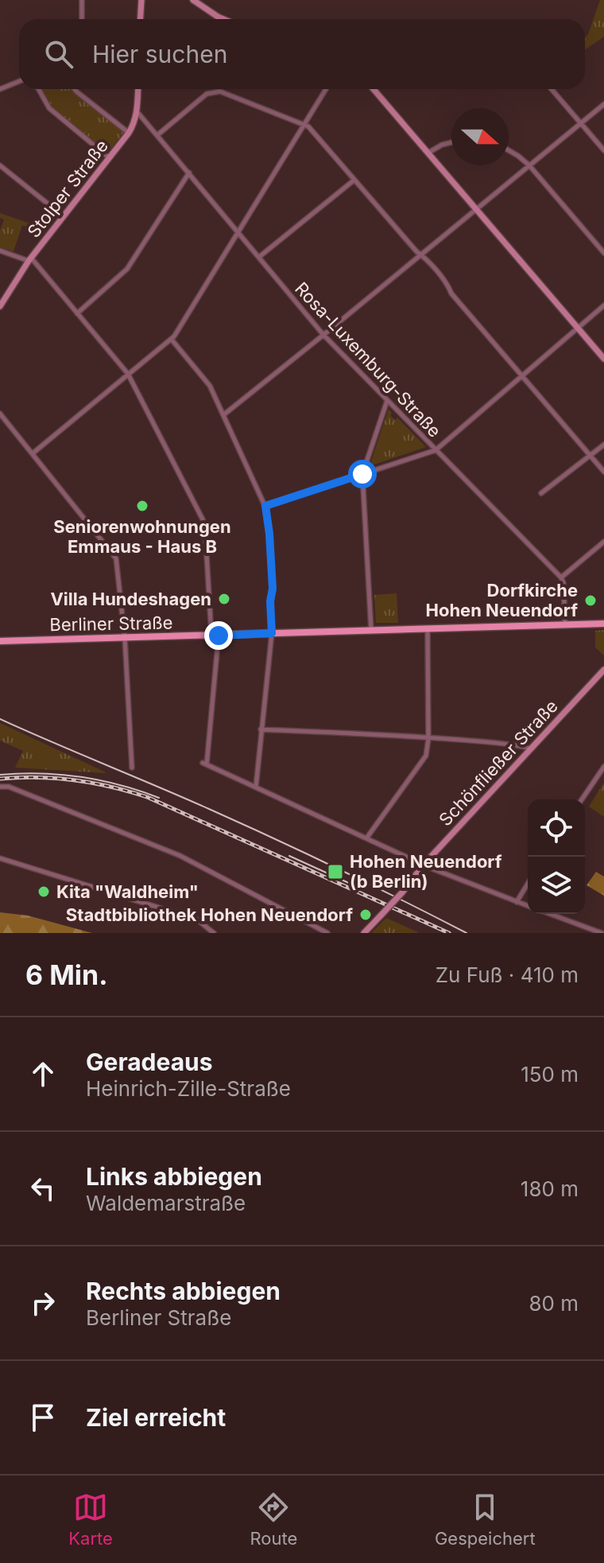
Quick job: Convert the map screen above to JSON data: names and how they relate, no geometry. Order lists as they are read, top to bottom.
{
  "streets": {
    "main road": ["Stolper Straße", "Berliner Straße", "Schönfließer Straße"],
    "street": ["Rosa-Luxemburg-Straße"]
  },
  "crossings": [
    ["Stolper Straße", "Rosa-Luxemburg-Straße"]
  ],
  "places": {
    "other": [
      "Seniorenwohnungen Emmaus - Haus B",
      "Villa Hundeshagen",
      "Dorfkirche Hohen Neuendorf",
      "Kita \"Waldheim\"",
      "Stadtbibliothek Hohen Neuendorf"
    ],
    "transit": ["Hohen Neuendorf (b Berlin)"]
  },
  "north": "right",
  "page": {
    "search": "Hier suchen",
    "heading": ["6 Min.", "Zu Fuß · 410 m"],
    "list": [
      ["Geradeaus", "Heinrich-Zille-Straße", "150 m"],
      ["Links abbiegen", "Waldemarstraße", "180 m"],
      ["Rechts abbiegen", "Berliner Straße", "80 m"],
      "Ziel erreicht"
    ],
    "nav": ["Karte", "Route", "Gespeichert"]
  }
}
